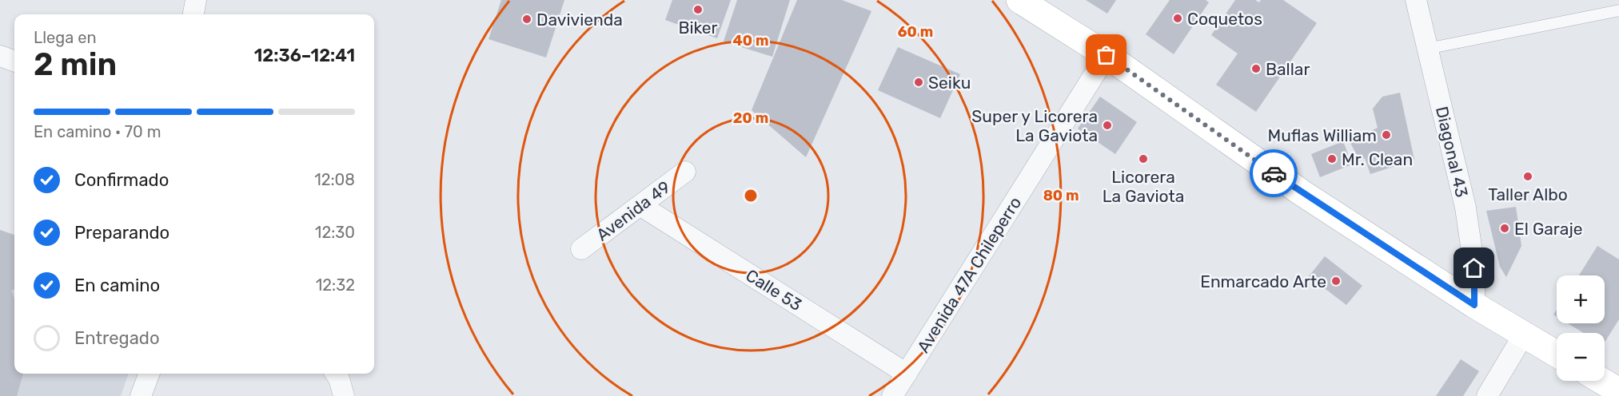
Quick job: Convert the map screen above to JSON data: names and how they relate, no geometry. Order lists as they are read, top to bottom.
{
  "streets": {
    "street": [
      "Diagonal 43",
      "Avenida 49",
      "Avenida 47A Chileperro",
      "Calle 53"
    ]
  },
  "crossings": [
    ["Avenida 49", "Calle 53"],
    ["Avenida 47A Chileperro", "Calle 53"]
  ],
  "places": [
    "Biker",
    "Coquetos",
    "Davivienda",
    "Ballar",
    "Seiku",
    "Super y Licorera La Gaviota",
    "Muflas William",
    "Licorera La Gaviota",
    "Mr. Clean",
    "Taller Albo",
    "El Garaje",
    "Enmarcado Arte"
  ],
  "page": {
    "heading": ["2 min", "Llega en", "12:36–12:41"],
    "bar": "En camino · 70 m",
    "list": [
      ["Confirmado", "12:08"],
      ["Preparando", "12:30"],
      ["En camino", "12:32"],
      "Entregado"
    ],
    "map_buttons": ["+", "−"]
  },
  "rings": [
    "60 m",
    "40 m",
    "20 m",
    "80 m"
  ]
}
